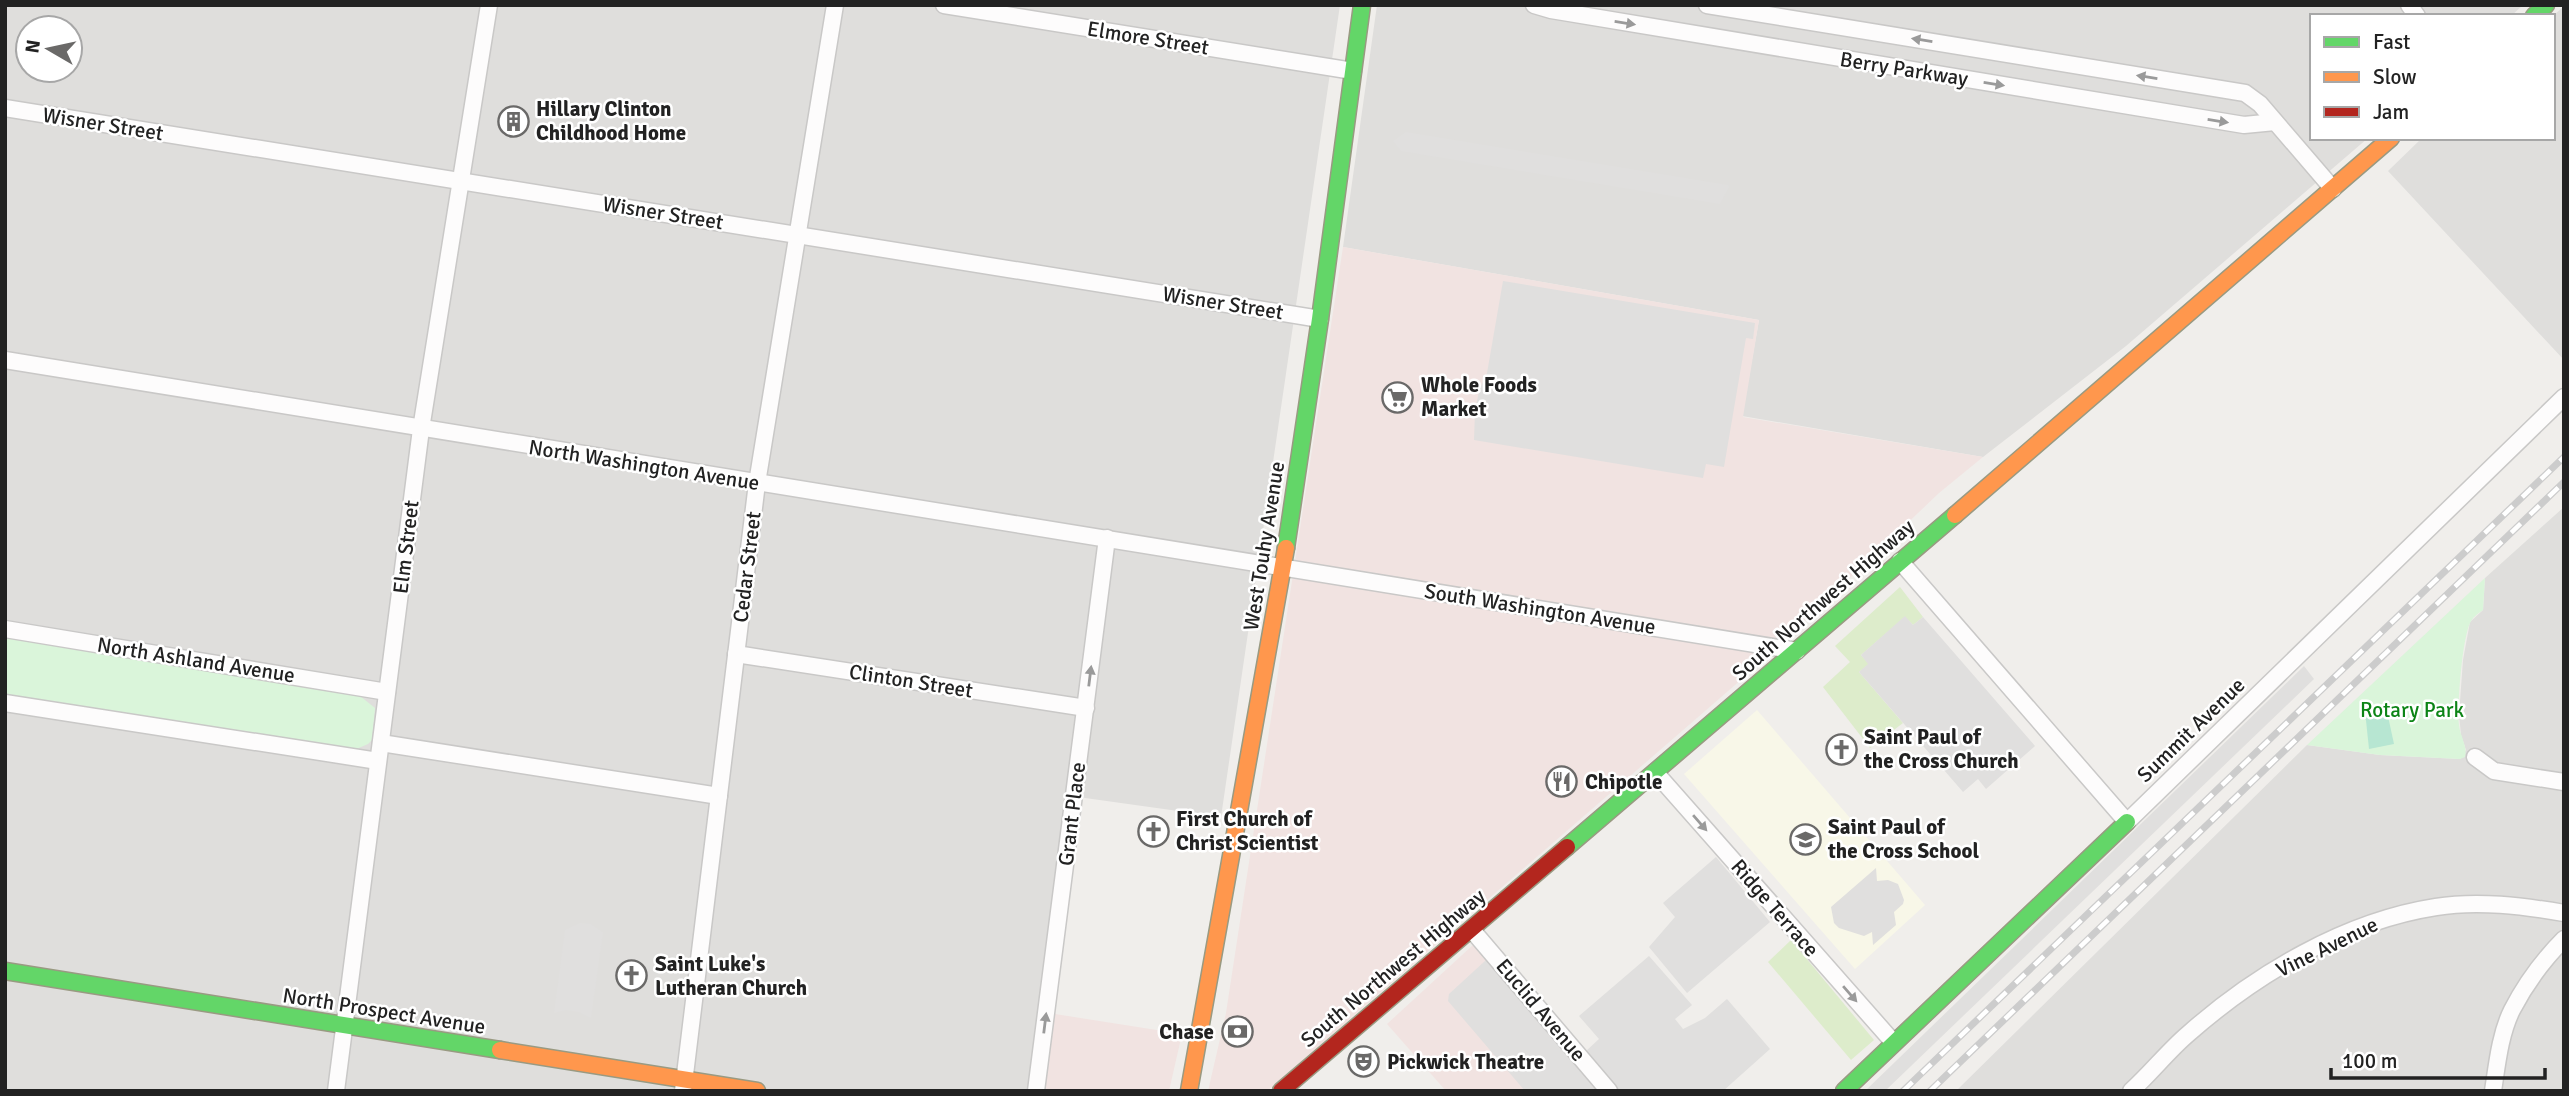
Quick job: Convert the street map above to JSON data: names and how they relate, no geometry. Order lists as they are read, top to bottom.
{
  "streets": {
    "main road": [
      "West Touhy Avenue",
      "South Northwest Highway",
      "Summit Avenue",
      "North Prospect Avenue"
    ],
    "street": [
      "Elmore Street",
      "Berry Parkway",
      "Wisner Street",
      "North Washington Avenue",
      "Elm Street",
      "Cedar Street",
      "South Washington Avenue",
      "North Ashland Avenue",
      "Clinton Street",
      "Grant Place",
      "Ridge Terrace",
      "Vine Avenue",
      "Euclid Avenue"
    ]
  },
  "crossings": [
    ["Elmore Street", "West Touhy Avenue"],
    ["Berry Parkway", "South Northwest Highway"],
    ["Wisner Street", "West Touhy Avenue"],
    ["Wisner Street", "Elm Street"],
    ["Wisner Street", "Cedar Street"],
    ["North Washington Avenue", "West Touhy Avenue"],
    ["North Washington Avenue", "Elm Street"],
    ["North Washington Avenue", "Cedar Street"],
    ["North Washington Avenue", "South Washington Avenue"],
    ["North Washington Avenue", "Grant Place"],
    ["West Touhy Avenue", "South Washington Avenue"],
    ["Elm Street", "North Ashland Avenue"],
    ["Elm Street", "North Prospect Avenue"],
    ["Cedar Street", "Clinton Street"],
    ["Cedar Street", "North Prospect Avenue"],
    ["South Northwest Highway", "South Washington Avenue"],
    ["South Northwest Highway", "Ridge Terrace"],
    ["South Northwest Highway", "Euclid Avenue"],
    ["Clinton Street", "Grant Place"],
    ["Summit Avenue", "Ridge Terrace"]
  ],
  "one_way": ["Grant Place", "Ridge Terrace"],
  "parks": ["Rotary Park"],
  "places": {
    "building": ["Hillary Clinton Childhood Home"],
    "supermarket": ["Whole Foods Market"],
    "church": ["Saint Paul of the Cross Church", "First Church of Christ Scientist", "Saint Luke's Lutheran Church"],
    "restaurant": ["Chipotle"],
    "school or university": ["Saint Paul of the Cross School"],
    "bank": ["Chase"],
    "theatre": ["Pickwick Theatre"]
  },
  "legend": ["Fast", "Slow", "Jam"],
  "scale_bar": "100 m",
  "north": "left"
}
